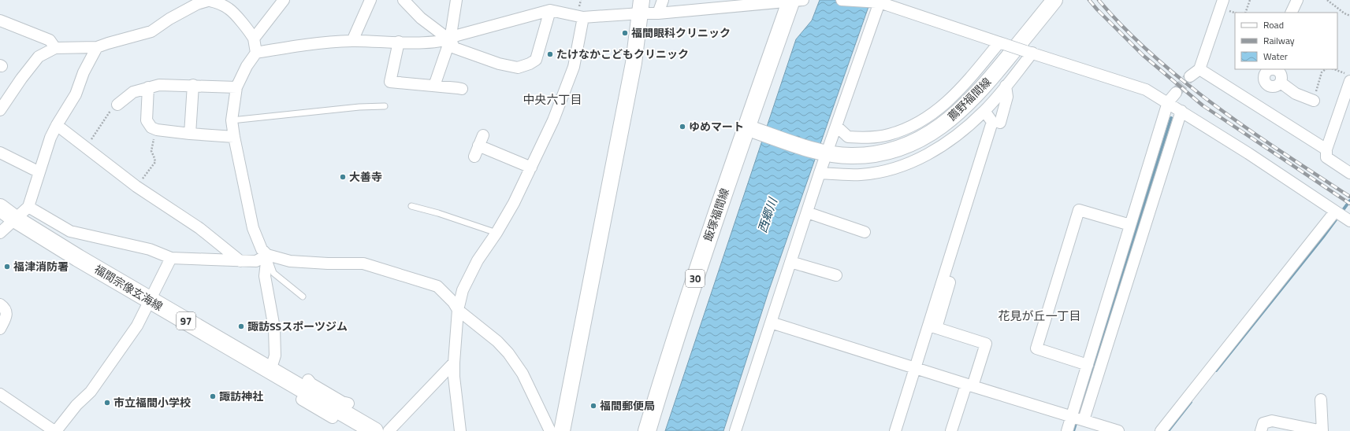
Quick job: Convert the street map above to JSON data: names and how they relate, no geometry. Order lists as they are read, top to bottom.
{
  "streets": {
    "main road": [
      "飯塚福間線",
      "30",
      "福間宗像玄海線",
      "97"
    ],
    "street": ["薦野福間線"]
  },
  "crossings": [
    ["薦野福間線", "飯塚福間線"]
  ],
  "districts": ["中央六丁目", "花見が丘一丁目"],
  "water": ["西郷川"],
  "places": [
    "福間眼科クリニック",
    "たけなかこどもクリニック",
    "ゆめマート",
    "大善寺",
    "福津消防署",
    "諏訪SSスポーツジム",
    "諏訪神社",
    "市立福間小学校",
    "福間郵便局"
  ],
  "legend": ["Road", "Railway", "Water"]
}
